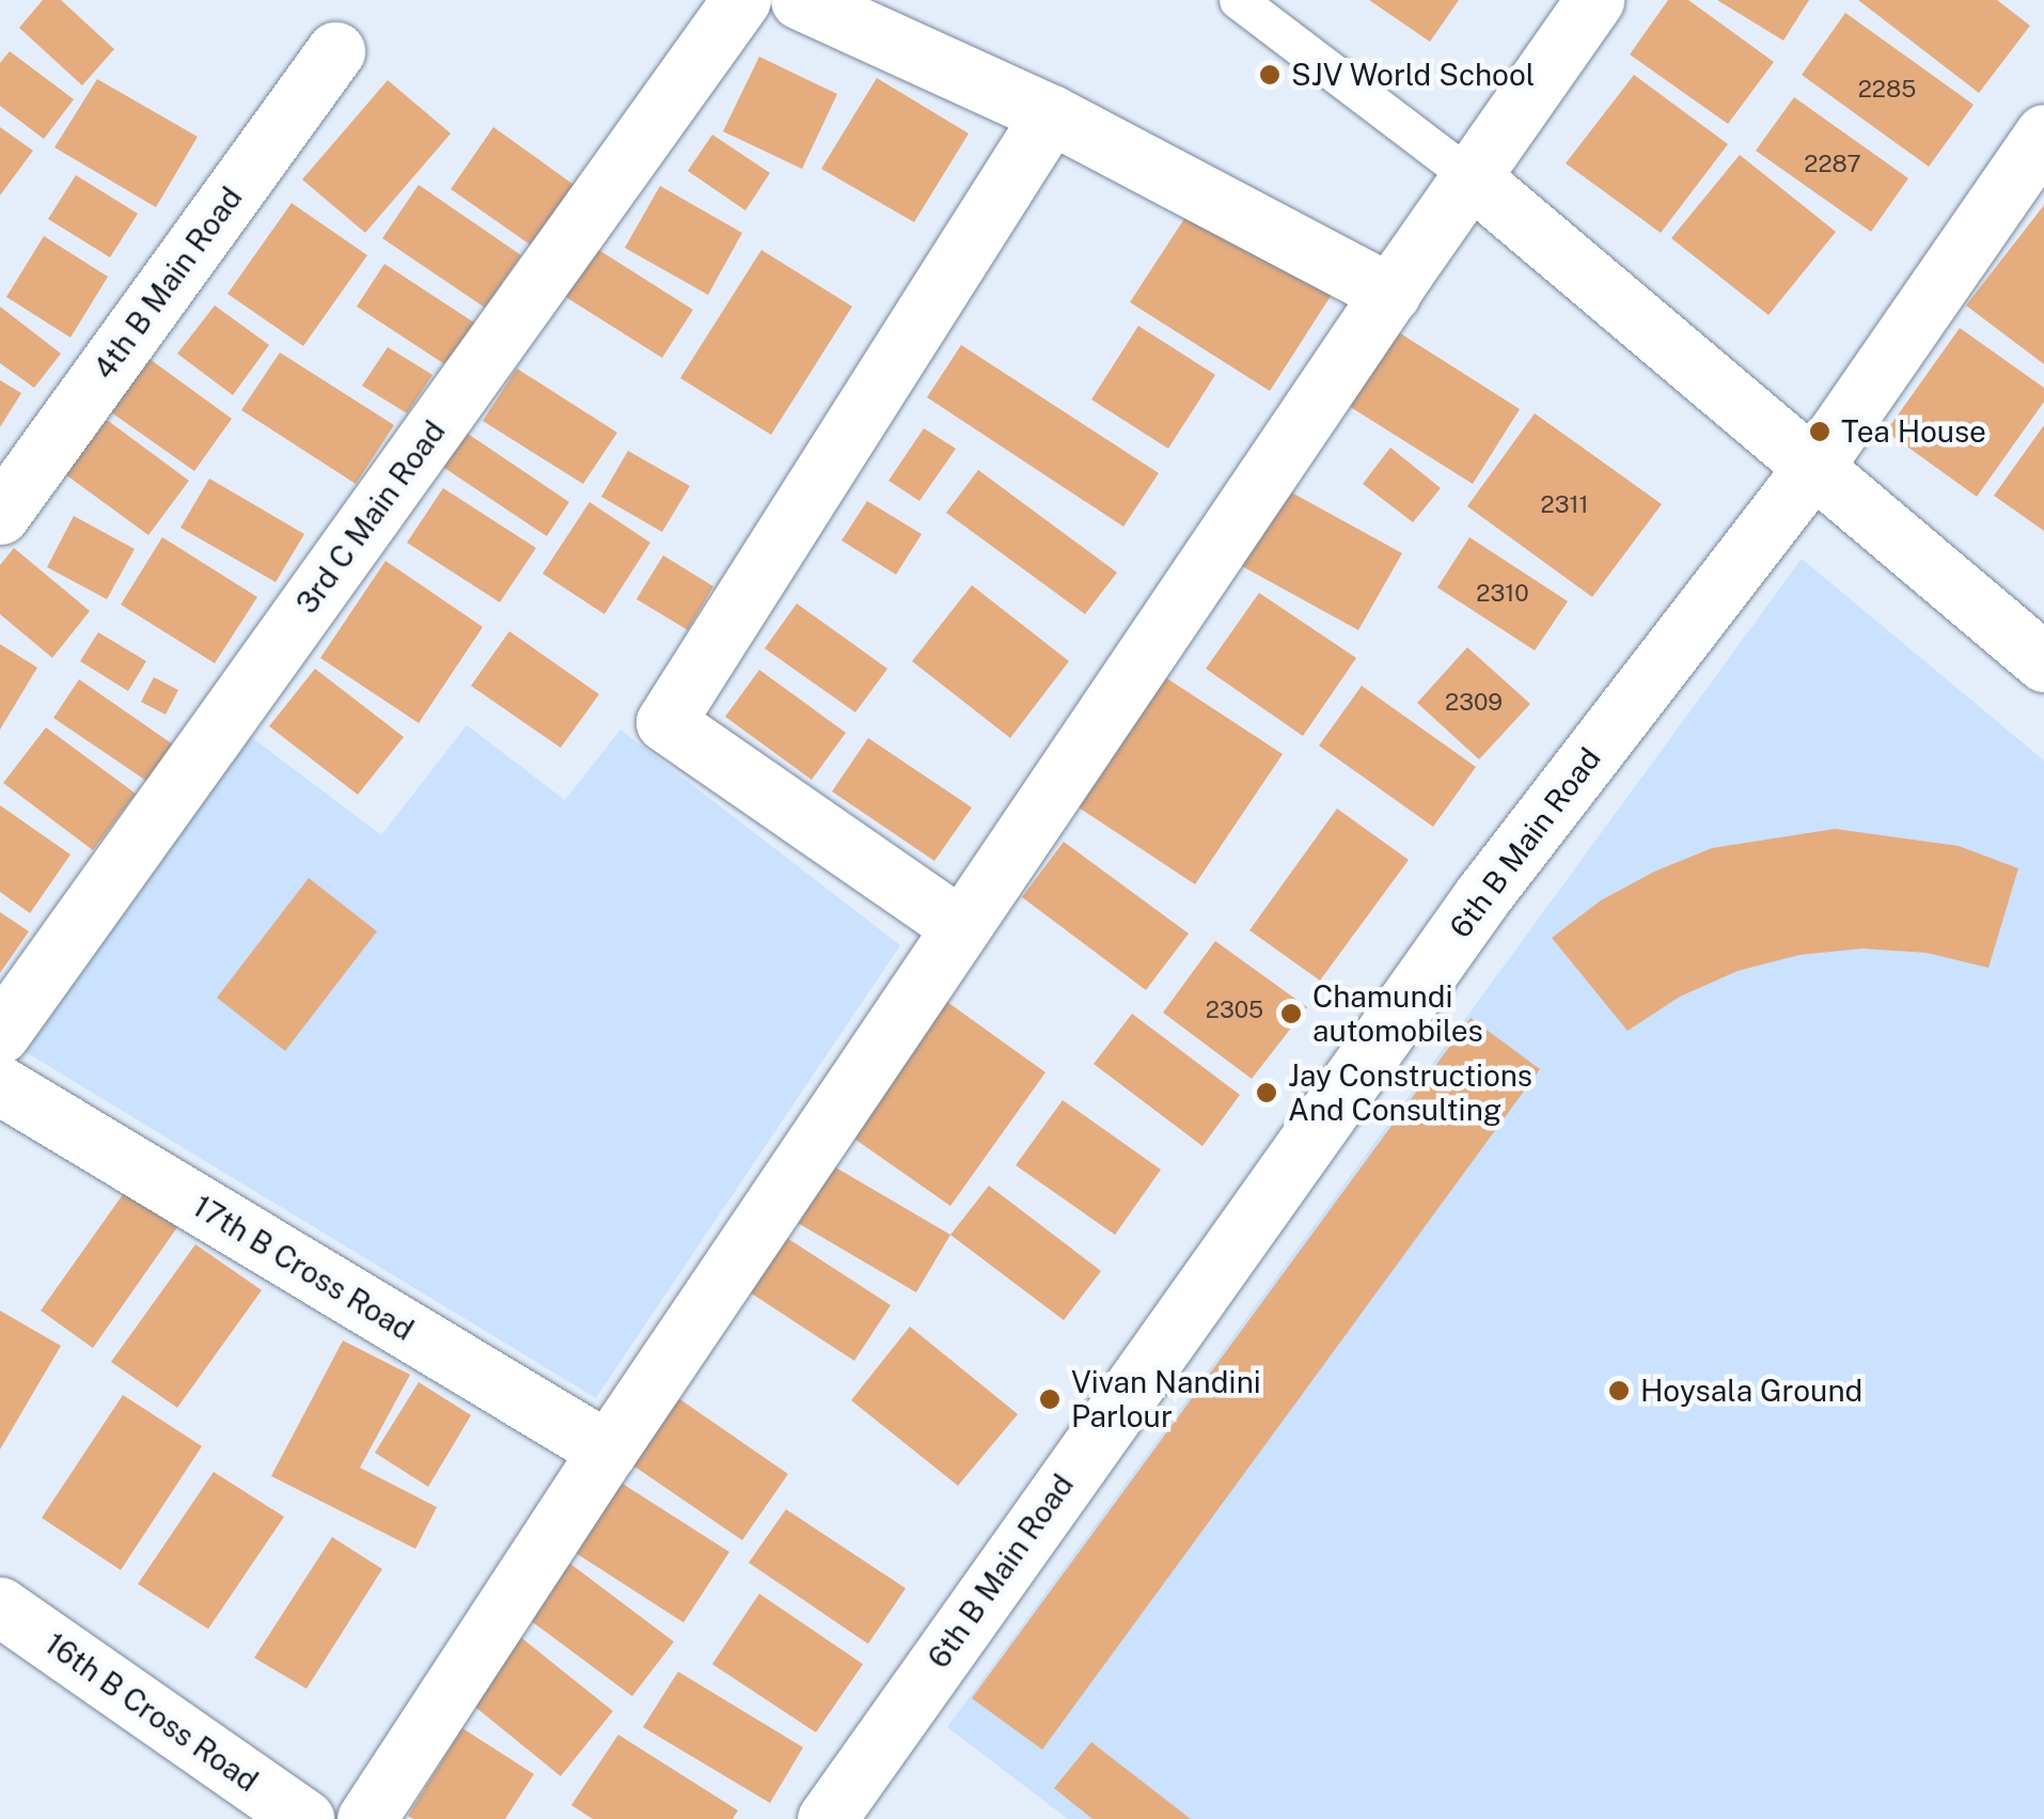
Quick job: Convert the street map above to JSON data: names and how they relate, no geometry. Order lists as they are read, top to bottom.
{
  "streets": {
    "street": [
      "4th B Main Road",
      "3rd C Main Road",
      "6th B Main Road",
      "17th B Cross Road",
      "16th B Cross Road"
    ]
  },
  "places": [
    "SJV World School",
    "Tea House",
    "Chamundi automobiles",
    "Jay Constructions And Consulting",
    "Hoysala Ground",
    "Vivan Nandini Parlour"
  ],
  "house_numbers": [
    "2285",
    "2287",
    "2311",
    "2310",
    "2309",
    "2305"
  ]
}
